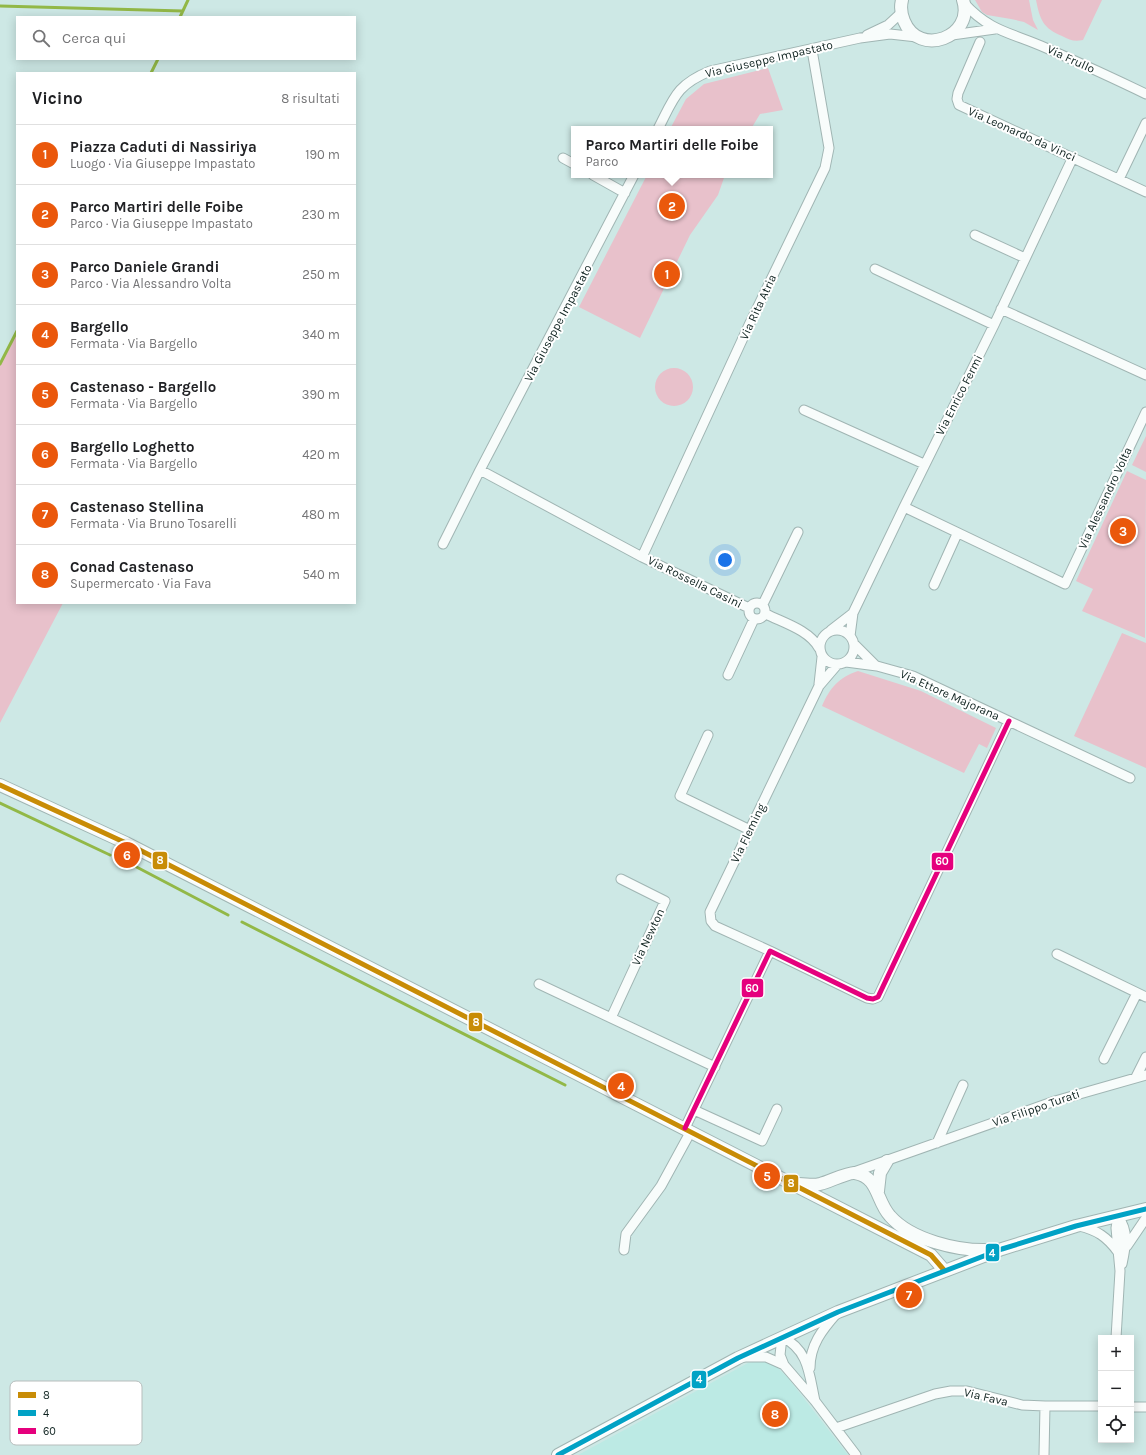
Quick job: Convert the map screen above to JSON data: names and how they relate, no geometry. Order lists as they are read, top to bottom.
{
  "streets": {
    "street": [
      "Via Giuseppe Impastato",
      "Via Frullo",
      "Via Leonardo da Vinci",
      "Via Rita Atria",
      "Via Enrico Fermi",
      "Via Alessandro Volta",
      "Via Rossella Casini",
      "Via Ettore Majorana",
      "Via Fleming",
      "Via Newton",
      "Via Filippo Turati",
      "Via Fava"
    ]
  },
  "crossings": [
    ["Via Giuseppe Impastato", "Via Rita Atria"],
    ["Via Leonardo da Vinci", "Via Enrico Fermi"],
    ["Via Rita Atria", "Via Rossella Casini"],
    ["Via Enrico Fermi", "Via Ettore Majorana"],
    ["Via Enrico Fermi", "Via Fleming"],
    ["Via Ettore Majorana", "Via Fleming"]
  ],
  "lines": ["transit line 60", "transit line 8", "transit line 4"],
  "legend": ["8", "4", "60"],
  "page": {
    "search": "Cerca qui",
    "heading": ["Vicino", "8 risultati"],
    "list": [
      {
        "mark": "1",
        "name": "Piazza Caduti di Nassiriya",
        "note": "Luogo · Via Giuseppe Impastato",
        "value": "190 m"
      },
      {
        "mark": "2",
        "name": "Parco Martiri delle Foibe",
        "note": "Parco · Via Giuseppe Impastato",
        "value": "230 m"
      },
      {
        "mark": "3",
        "name": "Parco Daniele Grandi",
        "note": "Parco · Via Alessandro Volta",
        "value": "250 m"
      },
      {
        "mark": "4",
        "name": "Bargello",
        "note": "Fermata · Via Bargello",
        "value": "340 m"
      },
      {
        "mark": "5",
        "name": "Castenaso - Bargello",
        "note": "Fermata · Via Bargello",
        "value": "390 m"
      },
      {
        "mark": "6",
        "name": "Bargello Loghetto",
        "note": "Fermata · Via Bargello",
        "value": "420 m"
      },
      {
        "mark": "7",
        "name": "Castenaso Stellina",
        "note": "Fermata · Via Bruno Tosarelli",
        "value": "480 m"
      },
      {
        "mark": "8",
        "name": "Conad Castenaso",
        "note": "Supermercato · Via Fava",
        "value": "540 m"
      }
    ],
    "popup": ["Parco Martiri delle Foibe", "Parco"],
    "pins": [
      "2",
      "1",
      "3",
      "6",
      "4",
      "5",
      "7",
      "8"
    ],
    "map_buttons": ["+", "−"]
  }
}
